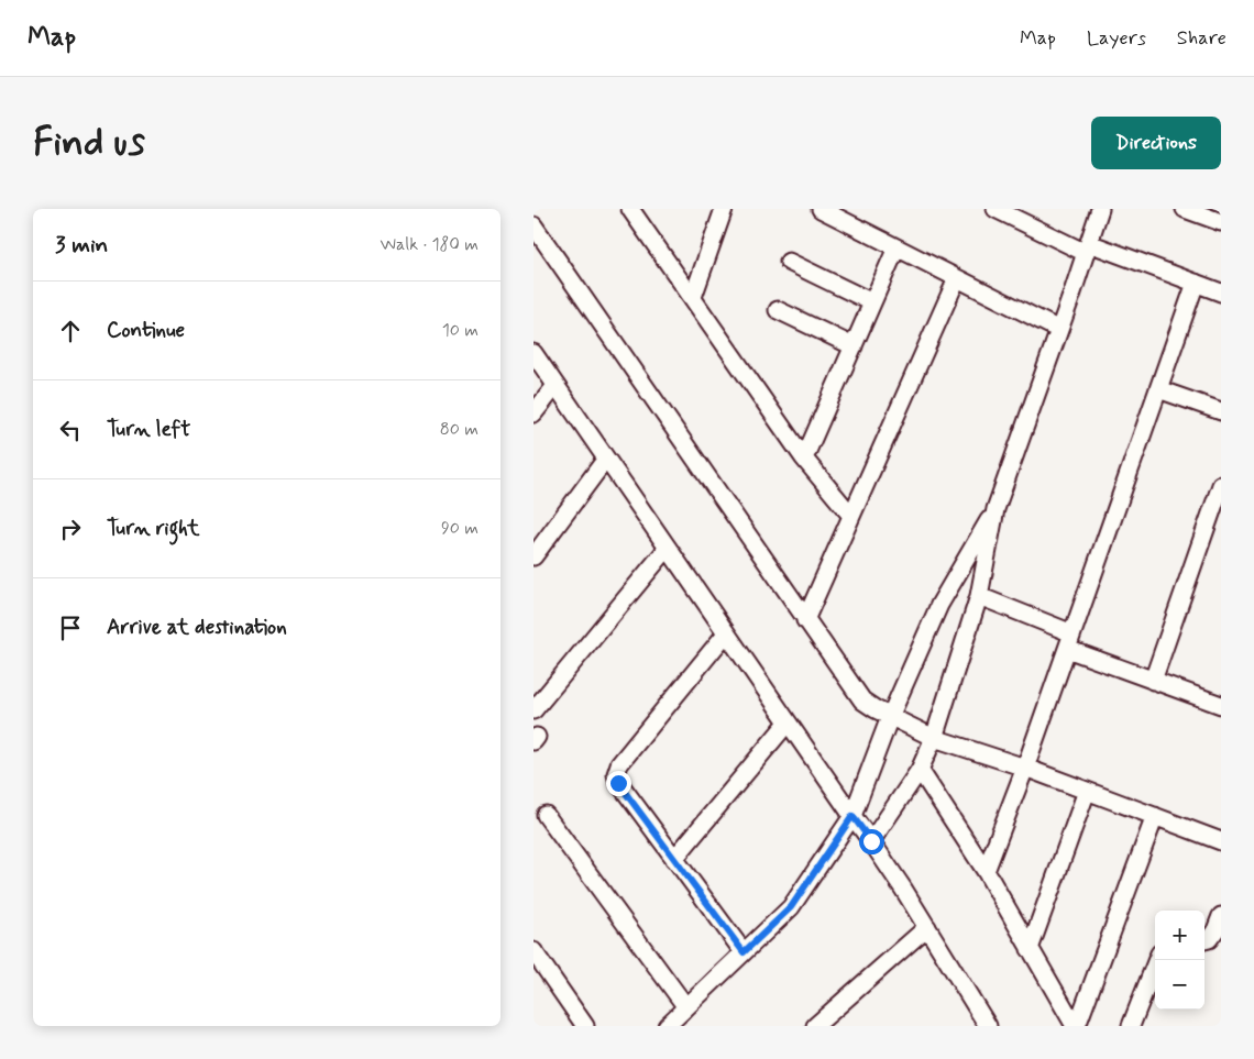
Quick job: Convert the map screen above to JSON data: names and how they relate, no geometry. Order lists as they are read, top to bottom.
{
  "page": {
    "header": "Map",
    "nav": ["Map", "Layers", "Share"],
    "buttons": "Directions",
    "title": "Find us",
    "heading": ["3 min", "Walk · 180 m"],
    "list": [
      ["Continue", "10 m"],
      ["Turn left", "80 m"],
      ["Turn right", "90 m"],
      "Arrive at destination"
    ],
    "map_buttons": ["+", "−"]
  }
}
